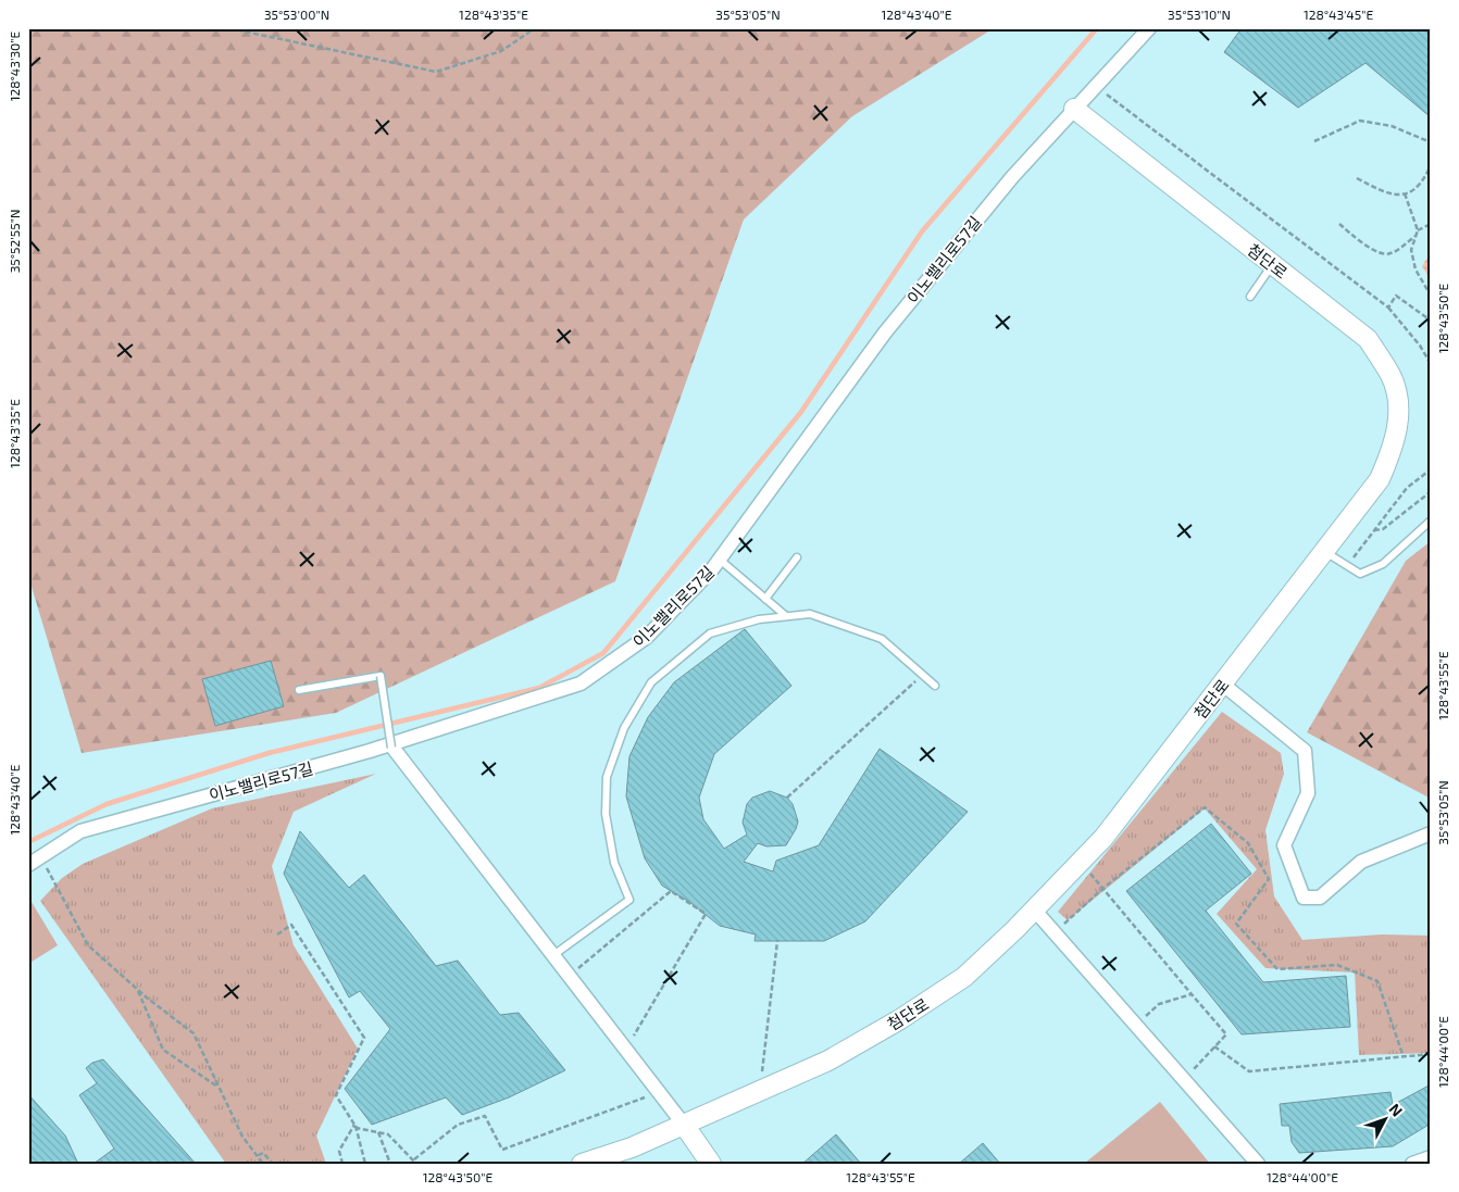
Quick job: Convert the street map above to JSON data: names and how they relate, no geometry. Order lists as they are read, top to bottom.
{
  "streets": {
    "street": ["이노밸리로57길", "첨단로"]
  },
  "crossings": [
    ["이노밸리로57길", "첨단로"]
  ],
  "north": "top right",
  "coordinates": [
    "35°53'00\"N",
    "128°43'35\"E",
    "35°53'05\"N",
    "128°43'40\"E",
    "35°53'10\"N",
    "128°43'45\"E",
    "128°43'30\"E",
    "35°52'55\"N",
    "128°43'50\"E",
    "128°43'55\"E",
    "128°44'00\"E"
  ]
}
